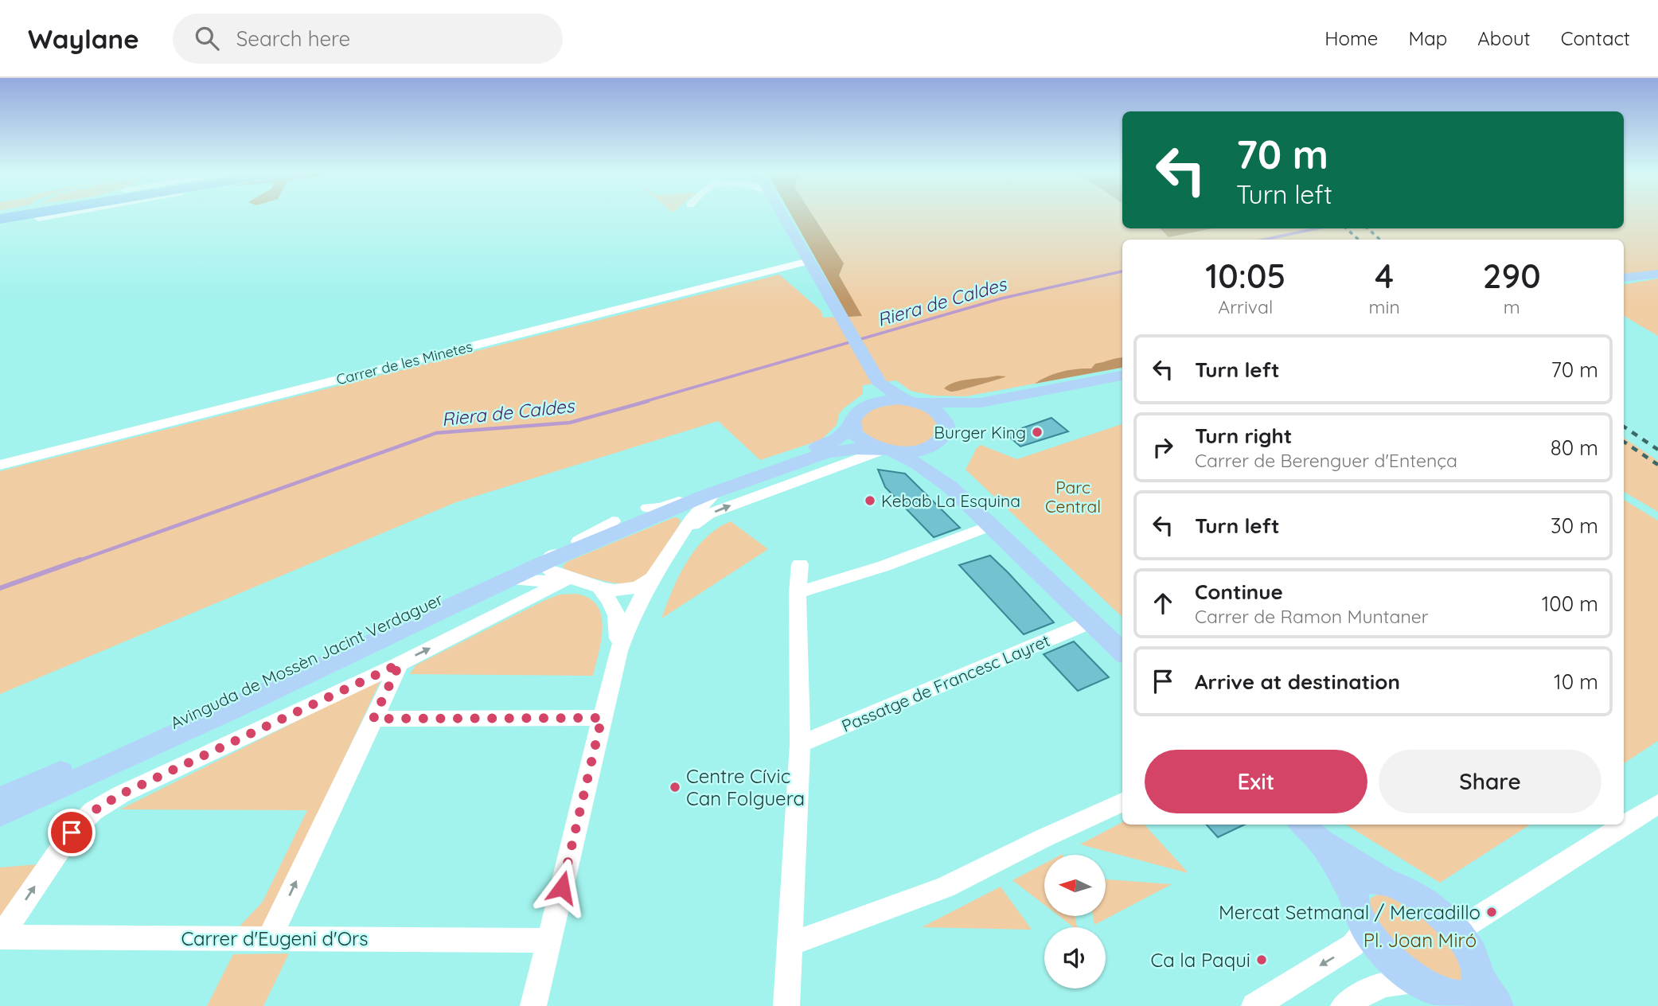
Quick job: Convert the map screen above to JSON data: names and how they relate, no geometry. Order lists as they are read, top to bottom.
{
  "streets": {
    "main road": ["Avinguda de Mossèn Jacint Verdaguer"],
    "street": ["Carrer de les Minetes", "Passatge de Francesc Layret", "Carrer d'Eugeni d'Ors"]
  },
  "crossings": [
    ["Avinguda de Mossèn Jacint Verdaguer", "Carrer d'Eugeni d'Ors"]
  ],
  "water": ["Riera de Caldes"],
  "parks": ["Parc Central", "Pl. Joan Miró"],
  "places": [
    "Burger King",
    "Kebab La Esquina",
    "Centre Cívic Can Folguera",
    "Mercat Setmanal / Mercadillo",
    "Ca la Paqui"
  ],
  "north": "left",
  "page": {
    "header": "Waylane",
    "search": "Search here",
    "nav": [
      "Home",
      "Map",
      "About",
      "Contact"
    ],
    "turn": ["70 m", "Turn left"],
    "eta": [
      "10:05",
      "Arrival",
      "4",
      "min",
      "290",
      "m"
    ],
    "list": [
      {
        "name": "Turn left",
        "value": "70 m"
      },
      {
        "name": "Turn right",
        "note": "Carrer de Berenguer d'Entença",
        "value": "80 m"
      },
      {
        "name": "Turn left",
        "value": "30 m"
      },
      {
        "name": "Continue",
        "note": "Carrer de Ramon Muntaner",
        "value": "100 m"
      },
      {
        "name": "Arrive at destination",
        "value": "10 m"
      }
    ],
    "buttons": ["Exit", "Share"]
  }
}
